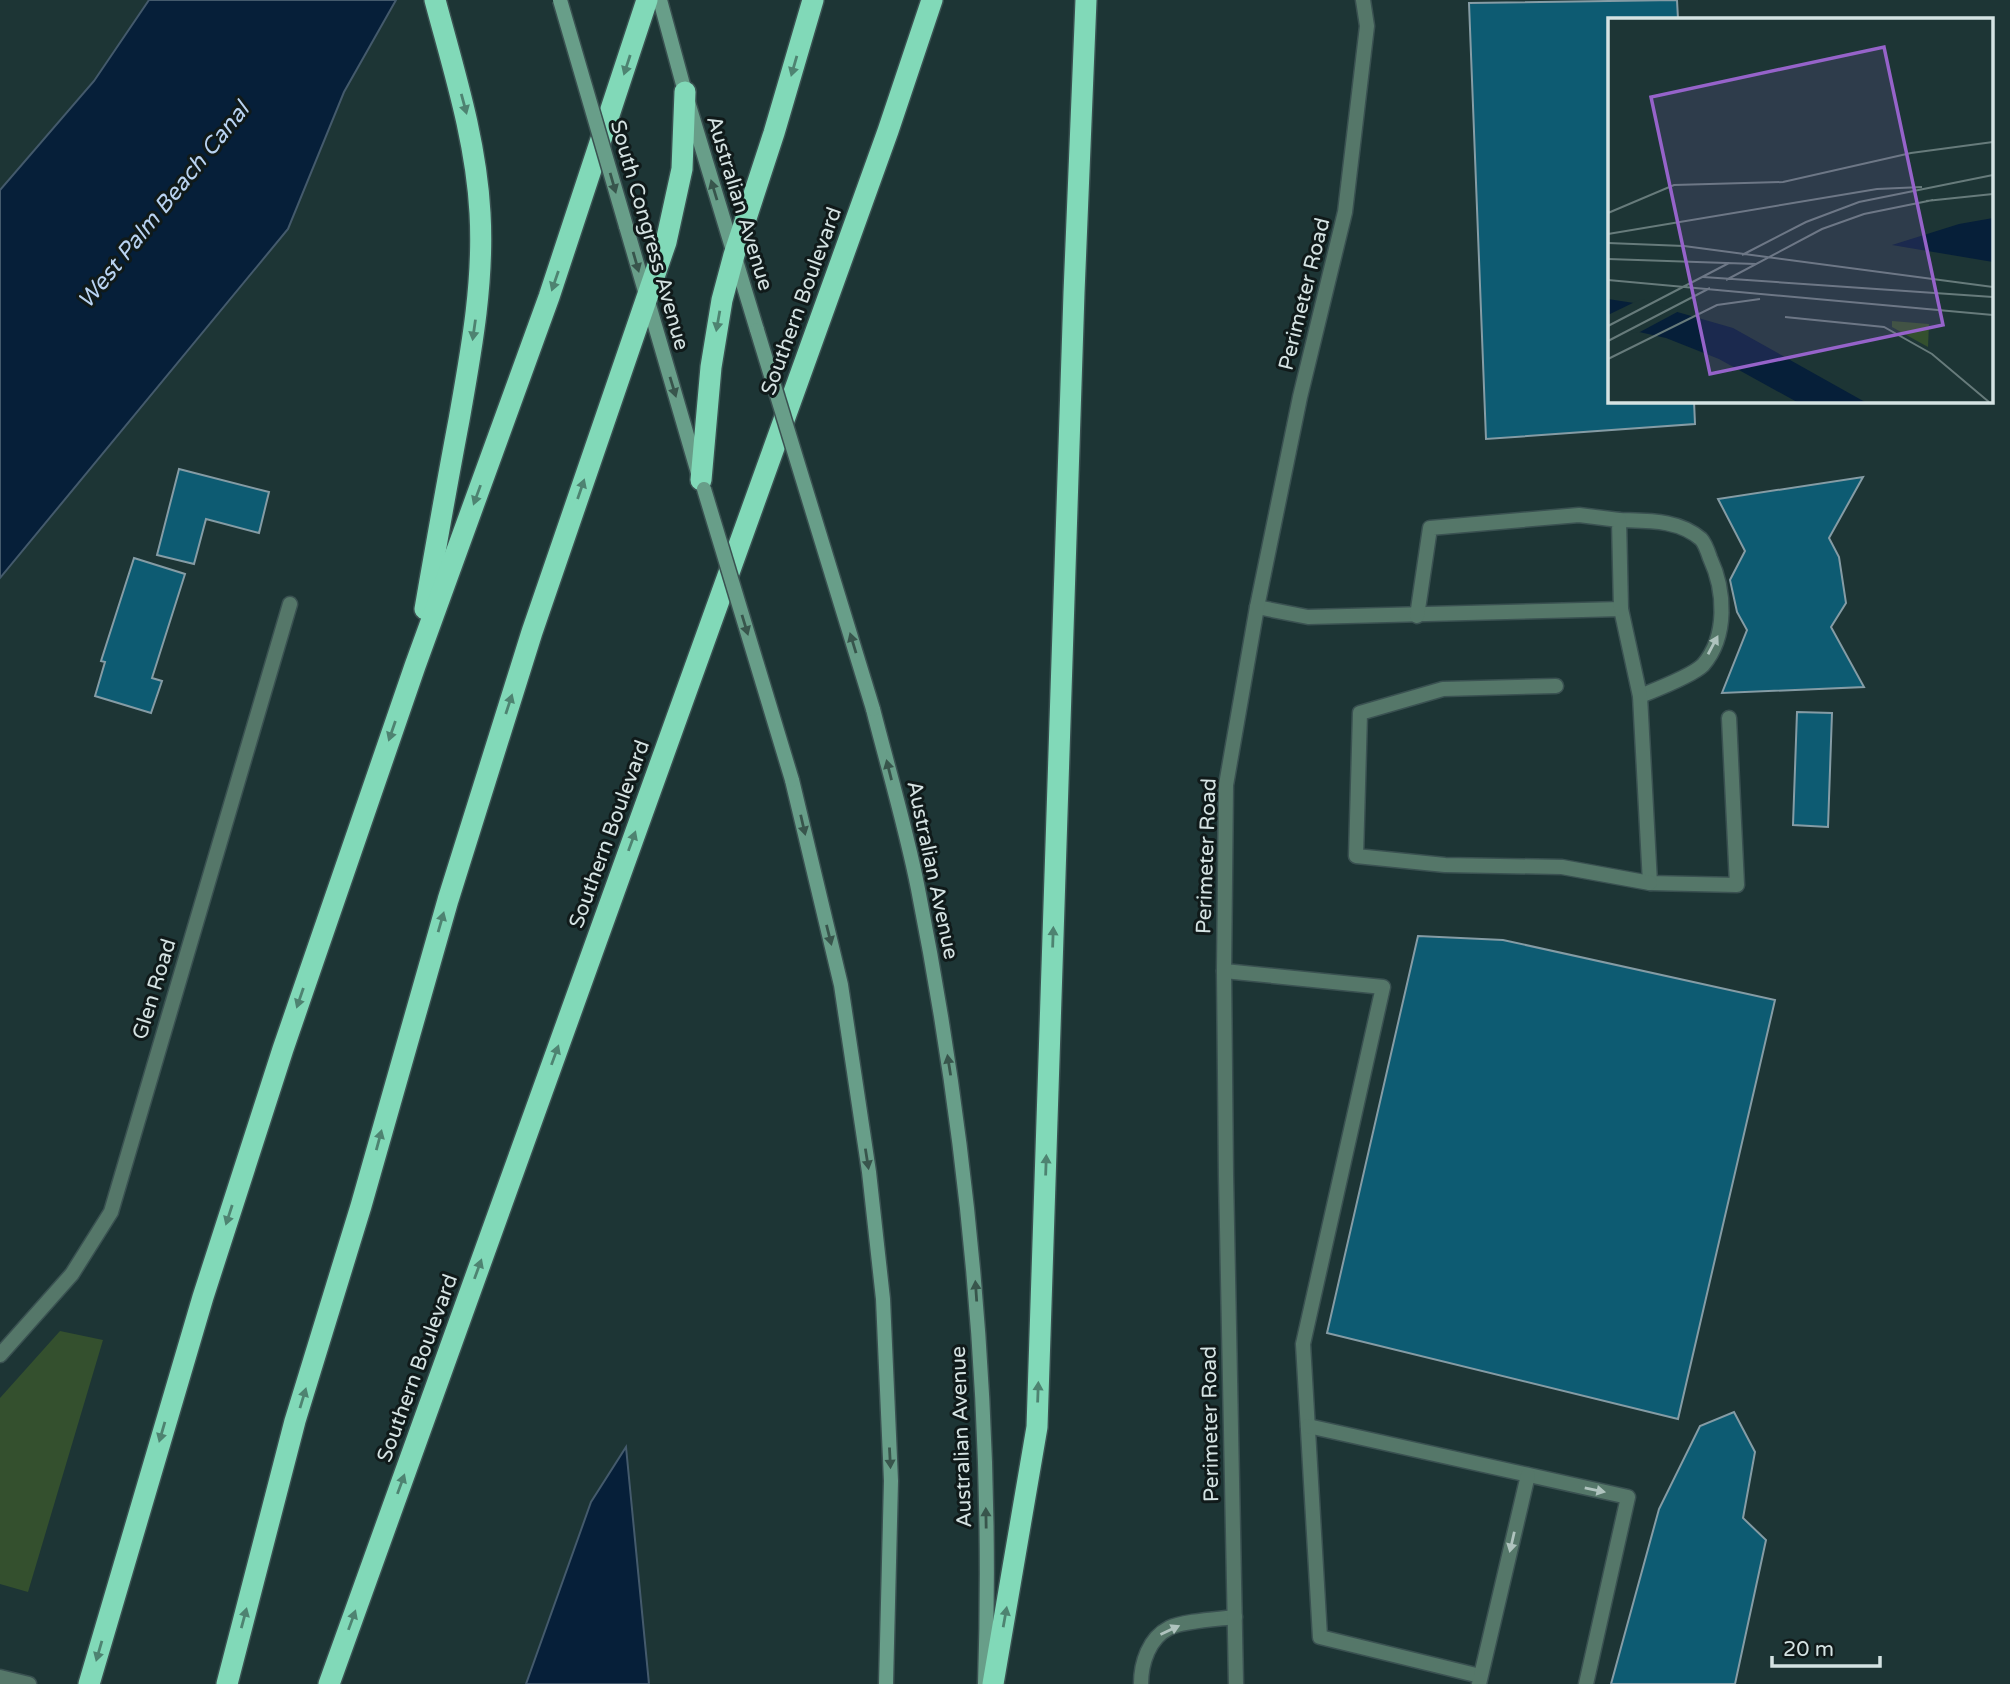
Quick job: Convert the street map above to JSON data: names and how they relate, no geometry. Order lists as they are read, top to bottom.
{
  "streets": {
    "highway": ["Southern Boulevard"],
    "main road": ["Australian Avenue", "South Congress Avenue"],
    "street": ["Perimeter Road", "Glen Road"]
  },
  "one_way": ["South Congress Avenue"],
  "water": ["West Palm Beach Canal"],
  "scale_bar": "20 m"
}
